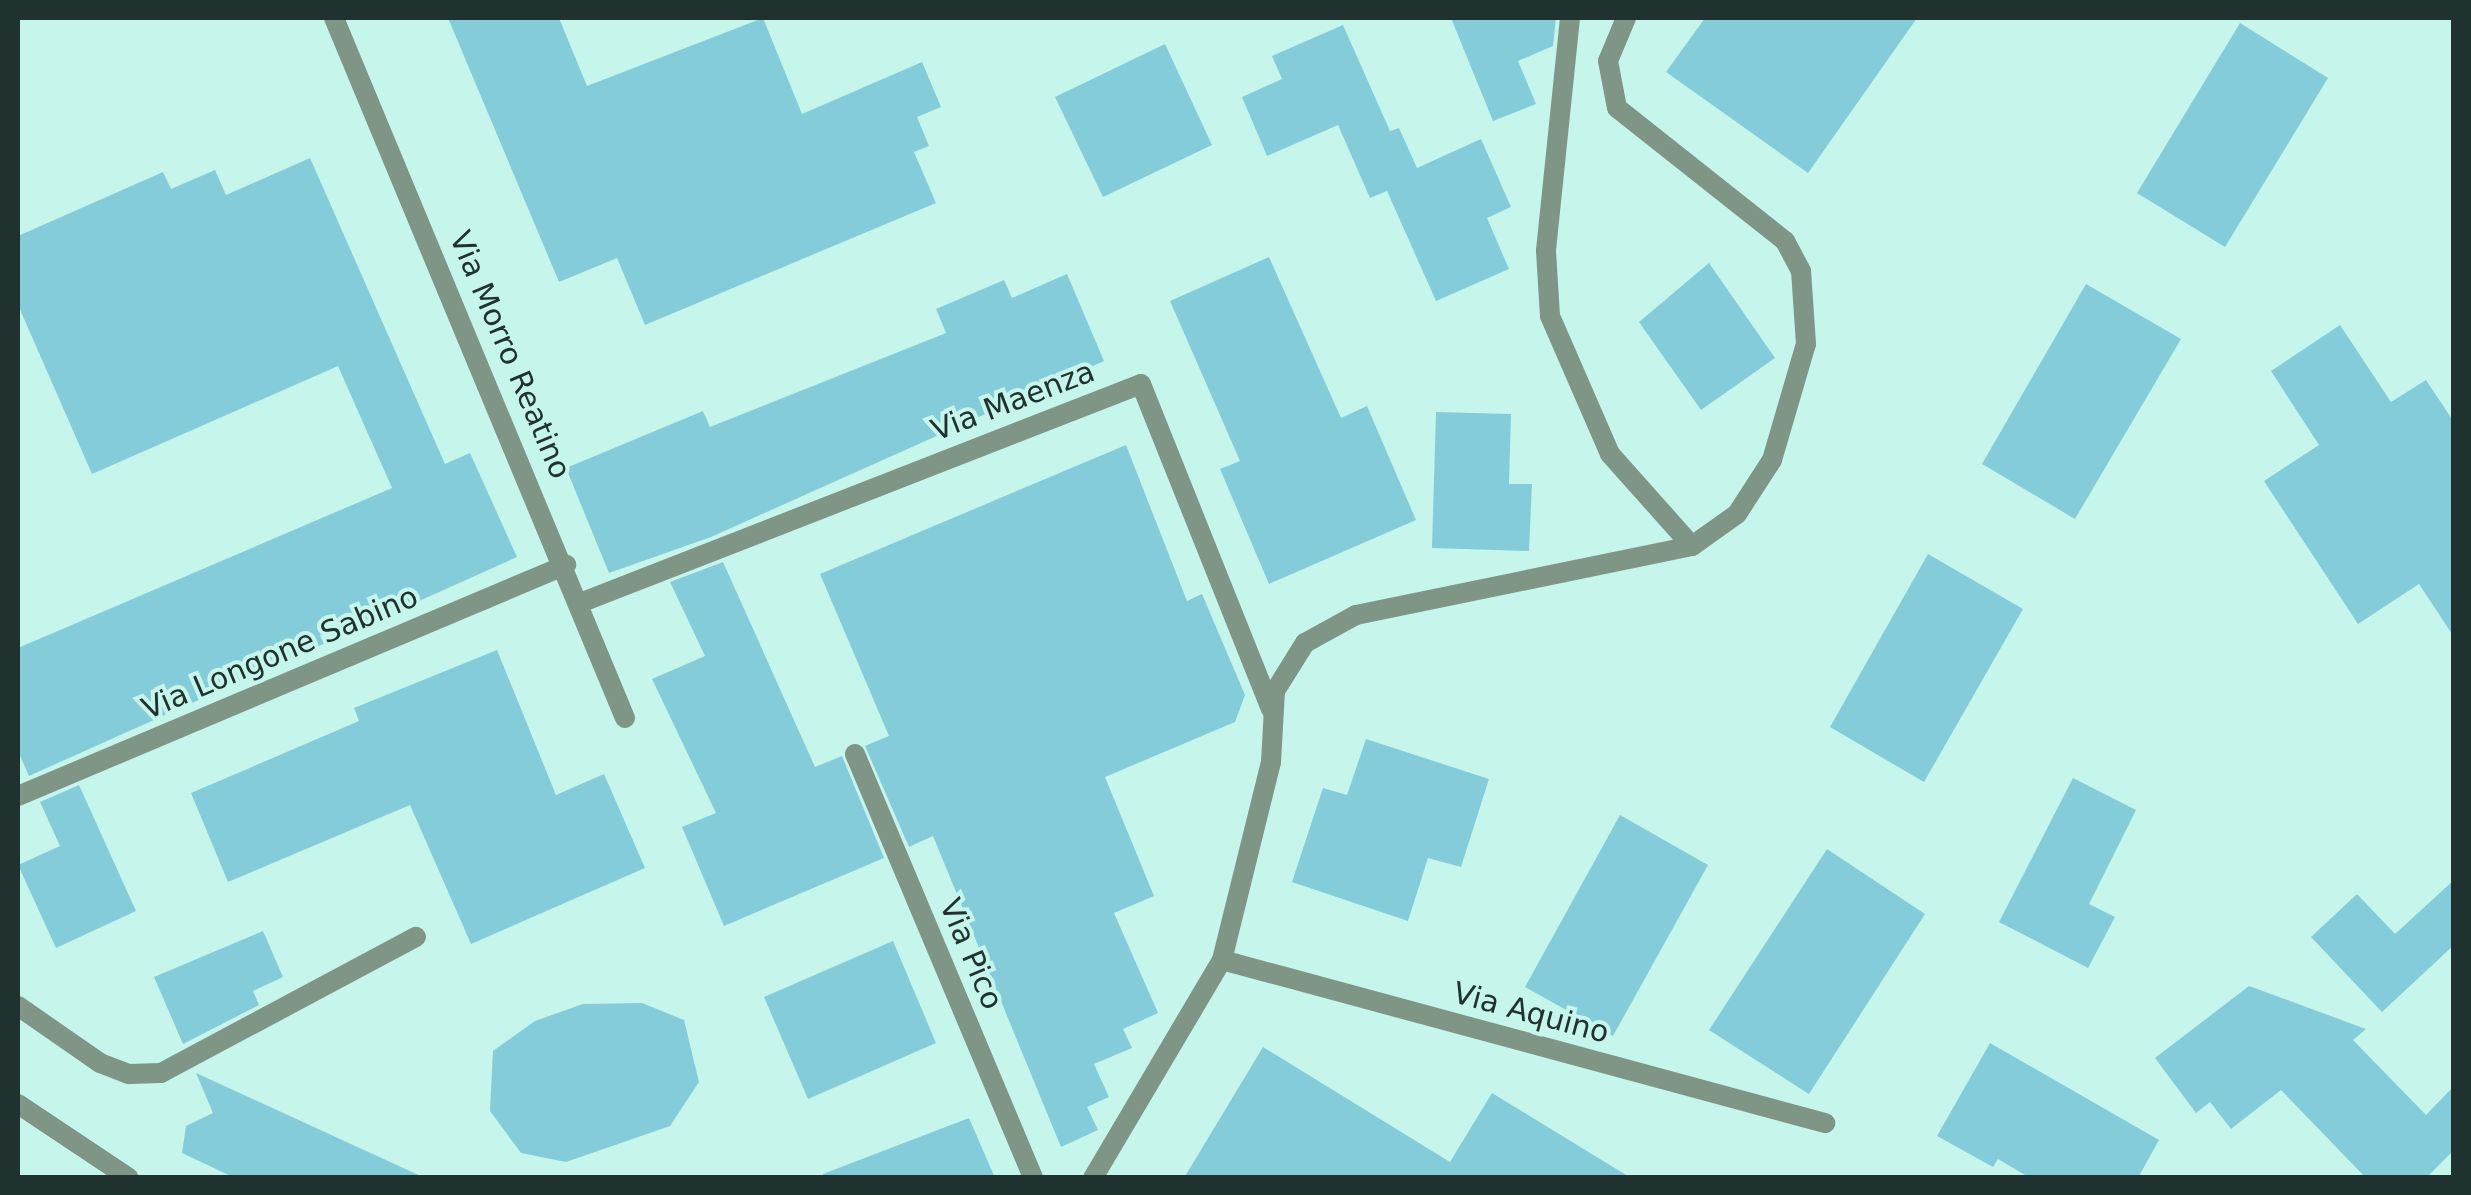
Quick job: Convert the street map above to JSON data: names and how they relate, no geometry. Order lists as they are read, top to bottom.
{
  "streets": {
    "street": [
      "Via Morro Reatino",
      "Via Maenza",
      "Via Longone Sabino",
      "Via Pico",
      "Via Aquino"
    ]
  },
  "crossings": [
    ["Via Morro Reatino", "Via Maenza"],
    ["Via Morro Reatino", "Via Longone Sabino"]
  ]
}
